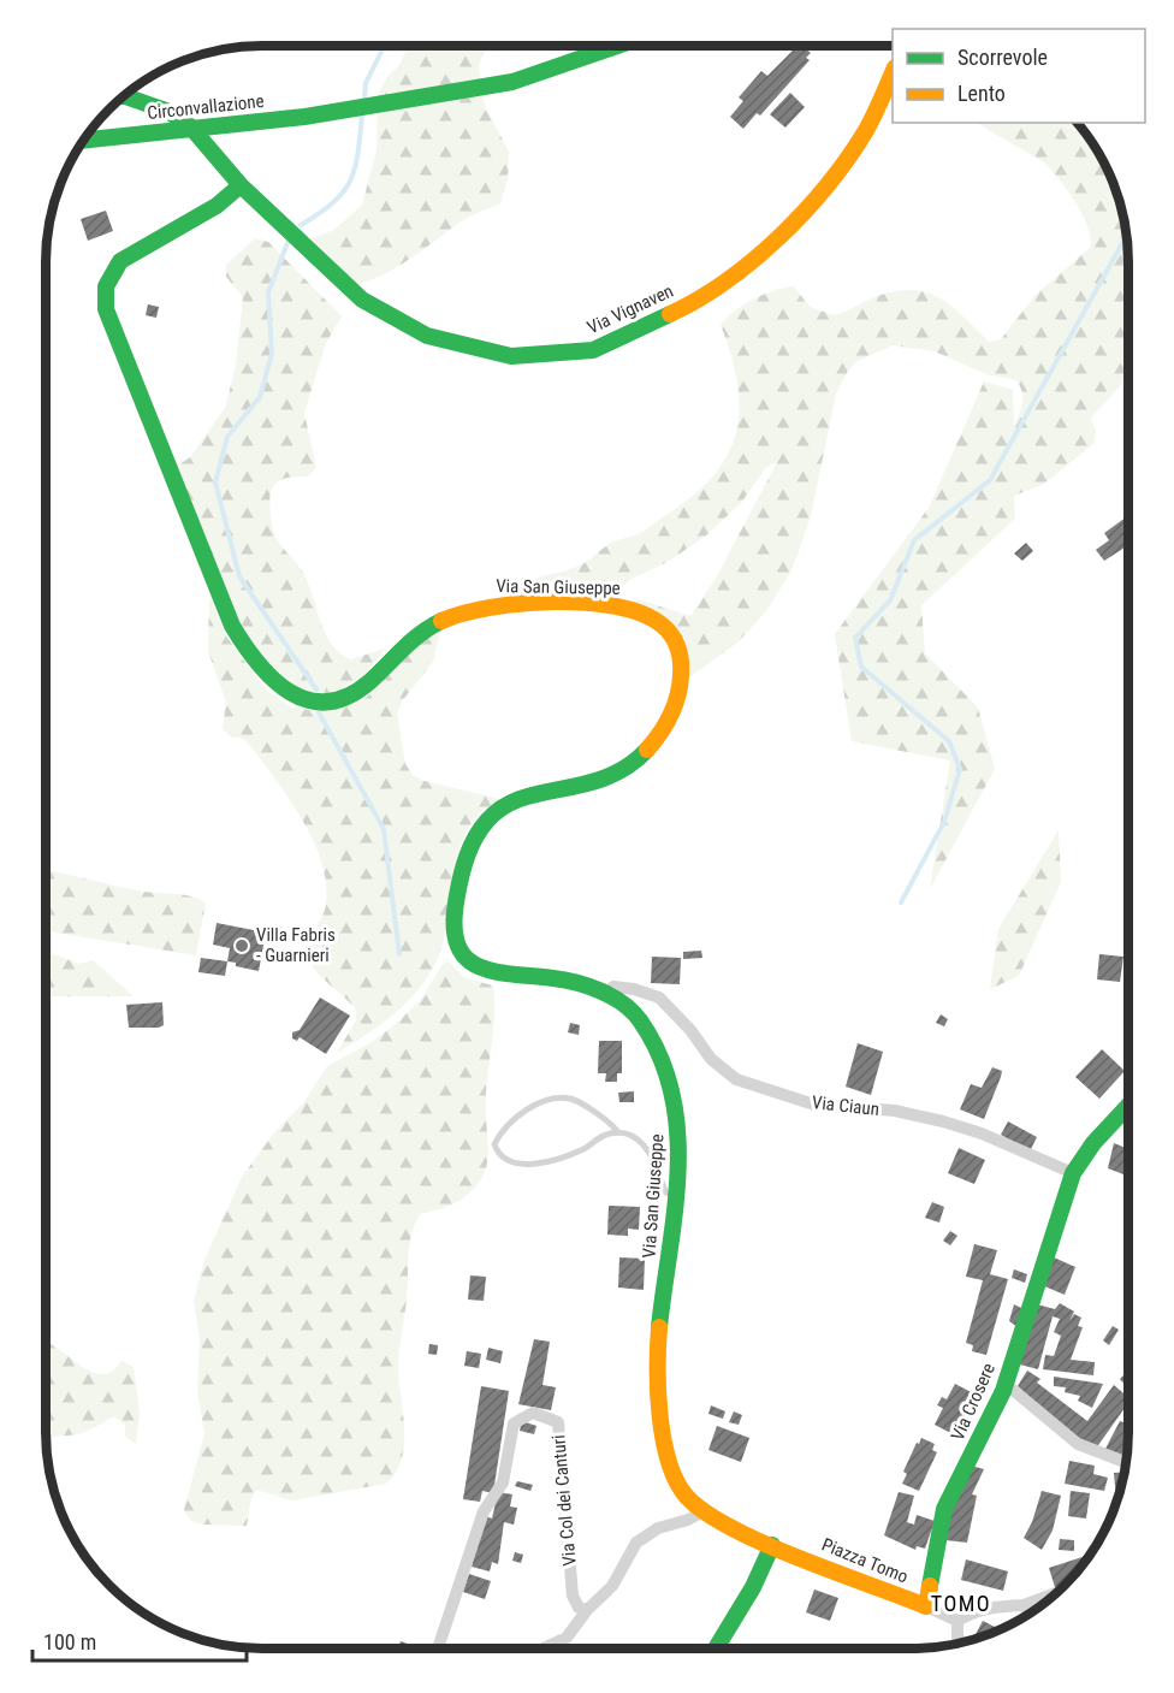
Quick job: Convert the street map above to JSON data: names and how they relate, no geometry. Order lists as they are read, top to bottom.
{
  "streets": {
    "main road": [
      "Circonvallazione",
      "Via Vignaven",
      "Via San Giuseppe",
      "Via Crosere",
      "Piazza Tomo"
    ],
    "street": ["Via Ciaun", "Via Col dei Canturi"]
  },
  "crossings": [
    ["Via Vignaven", "Via San Giuseppe"],
    ["Via San Giuseppe", "Via Ciaun"],
    ["Via San Giuseppe", "Piazza Tomo"],
    ["Via Ciaun", "Via Crosere"],
    ["Via Crosere", "Piazza Tomo"]
  ],
  "districts": ["TOMO"],
  "places": ["Villa Fabris - Guarnieri"],
  "legend": ["Scorrevole", "Lento"],
  "scale_bar": "100 m"
}
